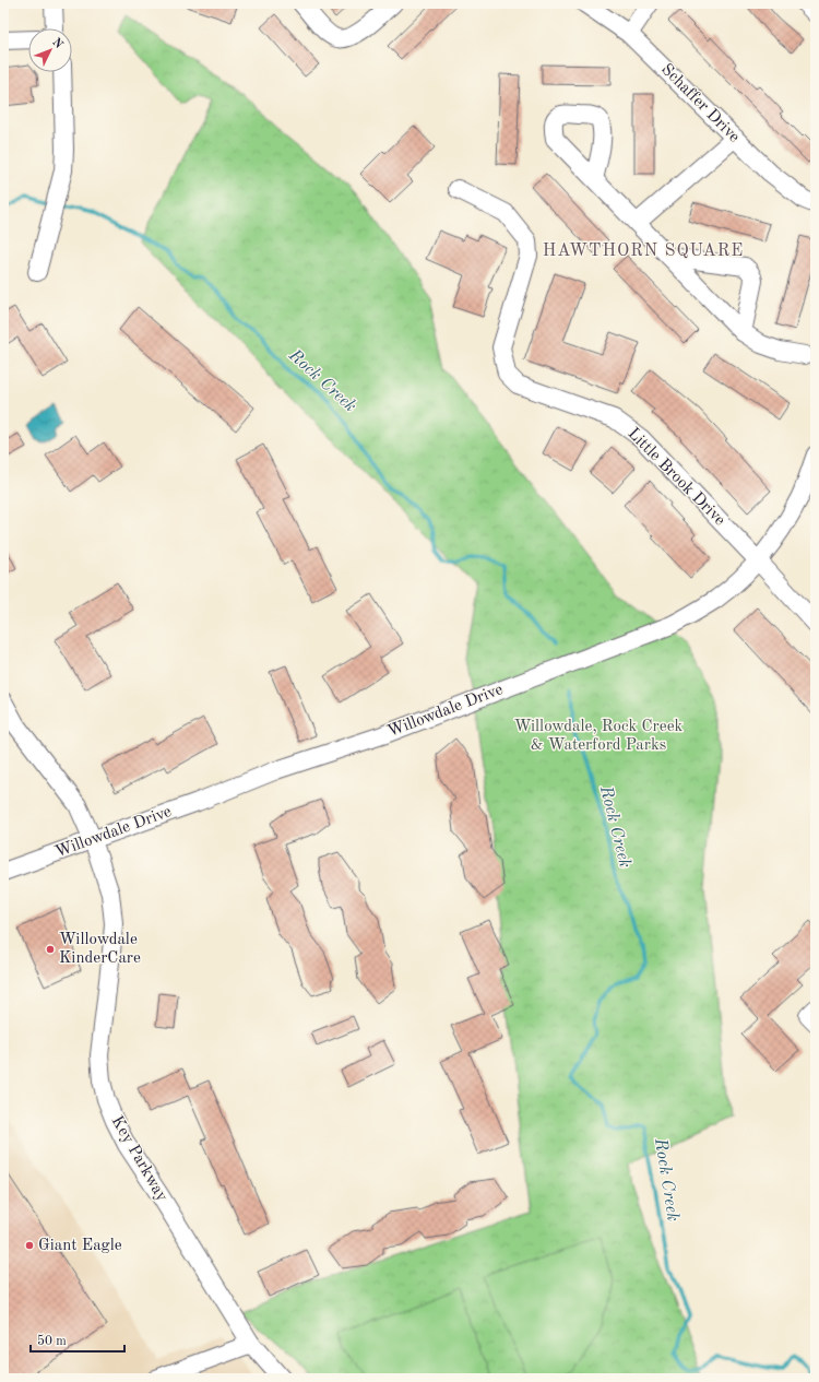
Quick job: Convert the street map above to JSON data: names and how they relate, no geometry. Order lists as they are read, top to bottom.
{
  "streets": {
    "street": [
      "Schaffer Drive",
      "Little Brook Drive",
      "Willowdale Drive",
      "Key Parkway"
    ]
  },
  "crossings": [
    ["Little Brook Drive", "Willowdale Drive"],
    ["Willowdale Drive", "Key Parkway"]
  ],
  "districts": ["HAWTHORN SQUARE"],
  "water": ["Rock Creek"],
  "parks": ["Willowdale, Rock Creek & Waterford Parks"],
  "places": ["Willowdale KinderCare", "Giant Eagle"],
  "scale_bar": "50 m",
  "north": "top right"
}
